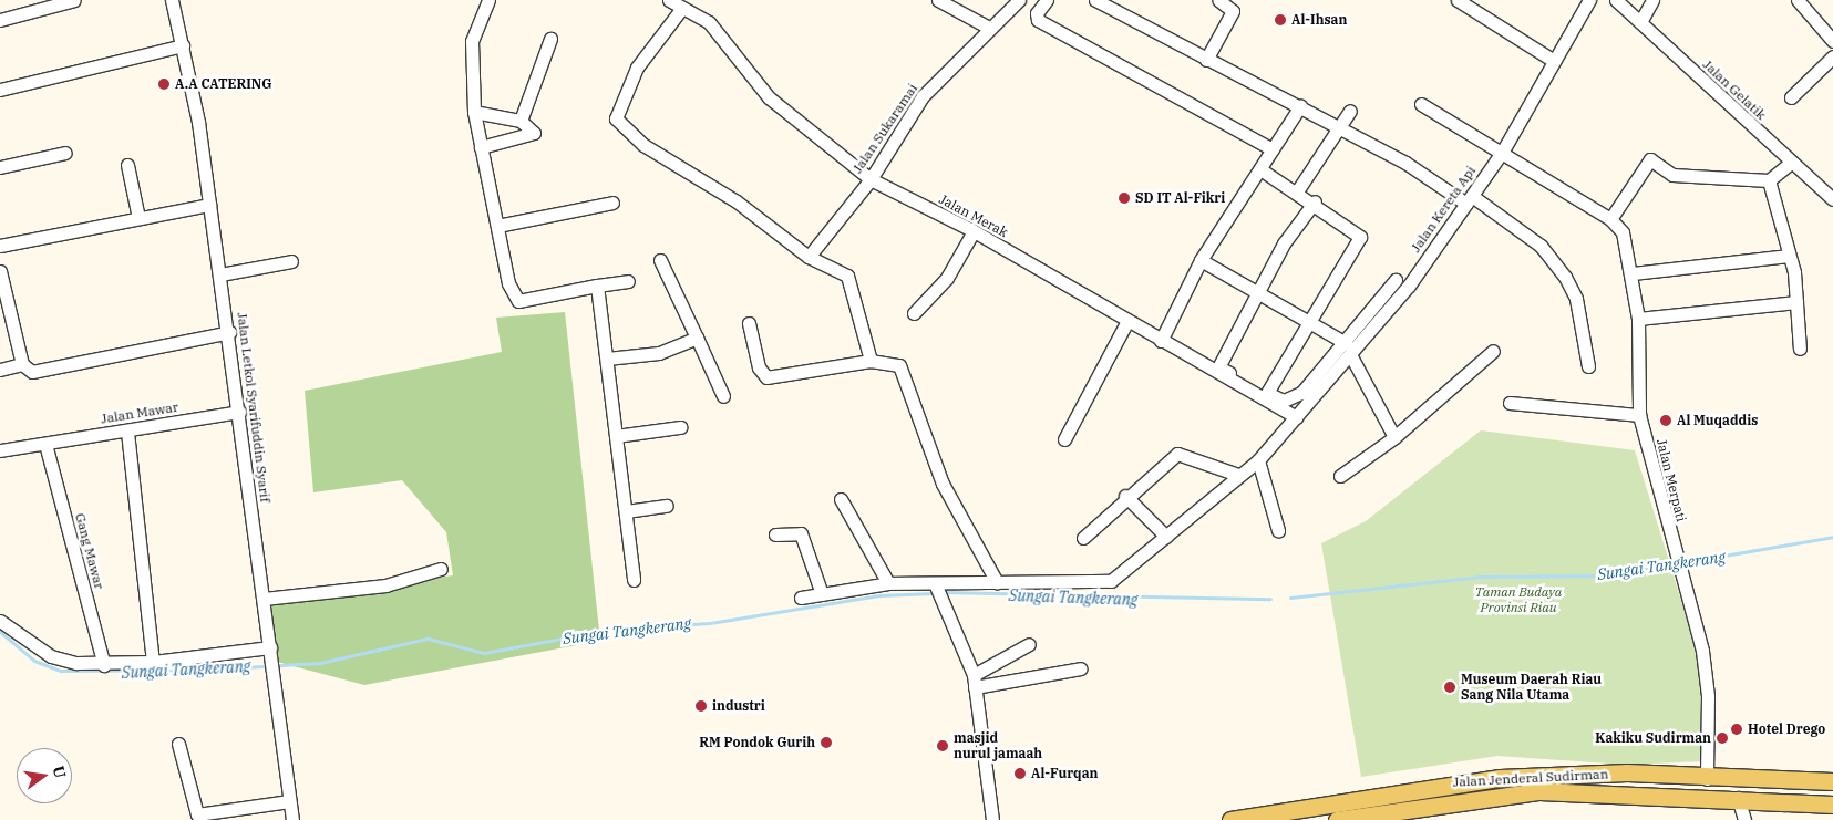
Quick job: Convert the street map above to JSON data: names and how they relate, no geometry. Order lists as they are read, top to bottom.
{
  "streets": {
    "main road": ["Jalan Jenderal Sudirman"],
    "street": [
      "Jalan Gelatik",
      "Jalan Sukaramai",
      "Jalan Kereta Api",
      "Jalan Merak",
      "Jalan Letkol Syarifuddin Syarif",
      "Jalan Mawar",
      "Jalan Merpati",
      "Gang Mawar"
    ]
  },
  "crossings": [
    ["Jalan Sukaramai", "Jalan Merak"],
    ["Jalan Kereta Api", "Jalan Merak"],
    ["Jalan Kereta Api", "Jalan Merpati"],
    ["Jalan Letkol Syarifuddin Syarif", "Jalan Mawar"],
    ["Jalan Mawar", "Gang Mawar"],
    ["Jalan Merpati", "Jalan Jenderal Sudirman"]
  ],
  "water": ["Sungai Tangkerang"],
  "parks": ["Taman Budaya Provinsi Riau"],
  "places": [
    "Al-Ihsan",
    "A.A CATERING",
    "SD IT Al-Fikri",
    "Al Muqaddis",
    "Museum Daerah Riau Sang Nila Utama",
    "industri",
    "Hotel Drego",
    "Kakiku Sudirman",
    "RM Pondok Gurih",
    "masjid nurul jamaah",
    "Al-Furqan"
  ],
  "north": "right"
}
